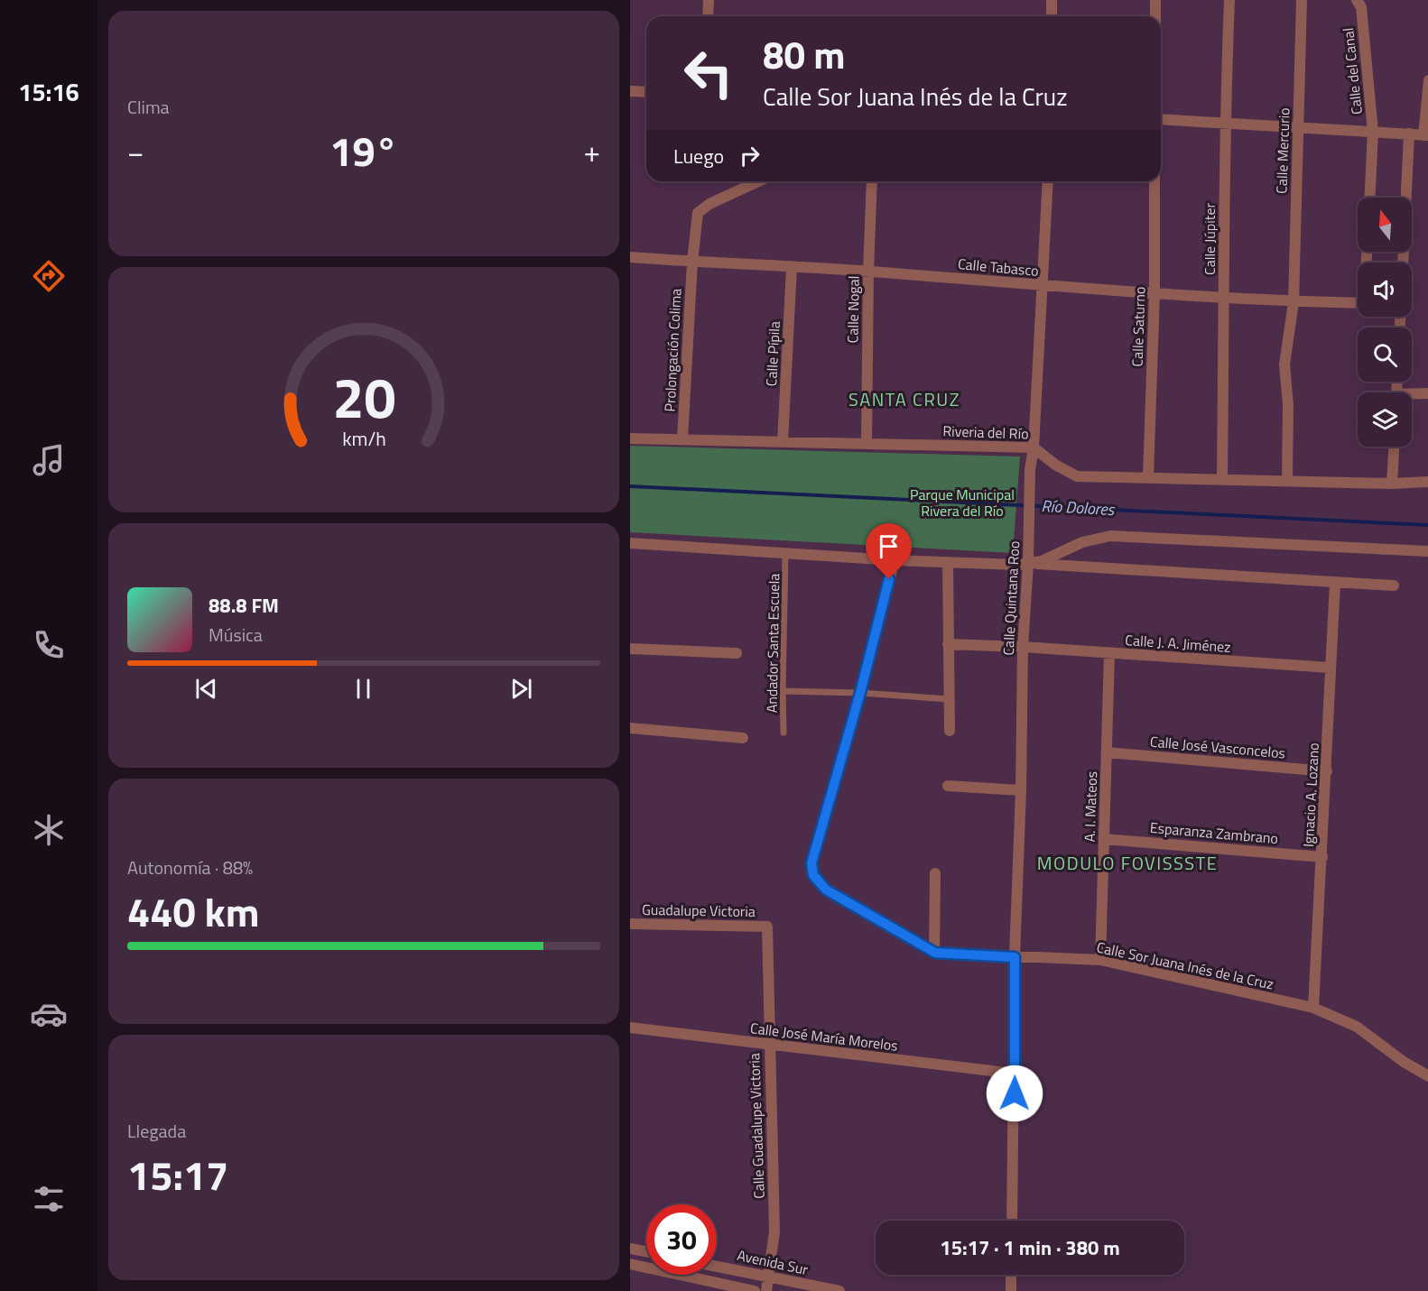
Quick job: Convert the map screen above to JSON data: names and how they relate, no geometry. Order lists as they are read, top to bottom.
{
  "streets": {
    "street": [
      "Calle del Canal",
      "Calle Mercurio",
      "Calle Júpiter",
      "Calle Tabasco",
      "Calle Nogal",
      "Calle Saturno",
      "Prolongación Colima",
      "Calle Pípila",
      "Riveria del Río",
      "Calle Quintana Roo",
      "Calle J. A. Jiménez",
      "Calle José Vasconcelos",
      "Ignacio A. Lozano",
      "A. I. Mateos",
      "Esparanza Zambrano",
      "Guadalupe Victoria",
      "Calle Sor Juana Inés de la Cruz",
      "Calle José María Morelos",
      "Calle Guadalupe Victoria",
      "Avenida Sur"
    ],
    "lane": ["Andador Santa Escuela"]
  },
  "crossings": [
    ["Calle Mercurio", "Calle Tabasco"],
    ["Calle Mercurio", "Riveria del Río"],
    ["Calle Júpiter", "Calle Tabasco"],
    ["Calle Júpiter", "Riveria del Río"],
    ["Calle Tabasco", "Calle Nogal"],
    ["Calle Tabasco", "Calle Saturno"],
    ["Calle Tabasco", "Prolongación Colima"],
    ["Calle Tabasco", "Calle Pípila"],
    ["Calle Tabasco", "Calle Quintana Roo"],
    ["Calle Nogal", "Riveria del Río"],
    ["Calle Saturno", "Riveria del Río"],
    ["Prolongación Colima", "Riveria del Río"],
    ["Calle Pípila", "Riveria del Río"],
    ["Riveria del Río", "Calle Quintana Roo"],
    ["Calle Quintana Roo", "Calle J. A. Jiménez"],
    ["Calle Quintana Roo", "Calle Sor Juana Inés de la Cruz"],
    ["Calle Quintana Roo", "Calle José María Morelos"],
    ["Calle J. A. Jiménez", "Ignacio A. Lozano"],
    ["Calle J. A. Jiménez", "A. I. Mateos"],
    ["Calle José Vasconcelos", "Ignacio A. Lozano"],
    ["Calle José Vasconcelos", "A. I. Mateos"],
    ["Ignacio A. Lozano", "Esparanza Zambrano"],
    ["Ignacio A. Lozano", "Calle Sor Juana Inés de la Cruz"],
    ["A. I. Mateos", "Esparanza Zambrano"],
    ["A. I. Mateos", "Calle Sor Juana Inés de la Cruz"],
    ["Guadalupe Victoria", "Calle Guadalupe Victoria"],
    ["Calle José María Morelos", "Calle Guadalupe Victoria"],
    ["Calle Guadalupe Victoria", "Avenida Sur"]
  ],
  "districts": ["SANTA CRUZ", "MODULO FOVISSSTE"],
  "water": ["Río Dolores"],
  "parks": ["Parque Municipal Rivera del Río"],
  "north": "top",
  "page": {
    "tabs": "15:16",
    "tile": [
      "Clima",
      ["Autonomía · 88%", "440 km"],
      ["Llegada", "15:17"]
    ],
    "turn": ["80 m", "Calle Sor Juana Inés de la Cruz"],
    "heat": ["−", "19°", "+"],
    "then": "Luego",
    "song": ["88.8 FM", "Música"],
    "limit": "30",
    "trip": "15:17 · 1 min · 380 m",
    "gauge": ["20", "km/h"]
  }
}
